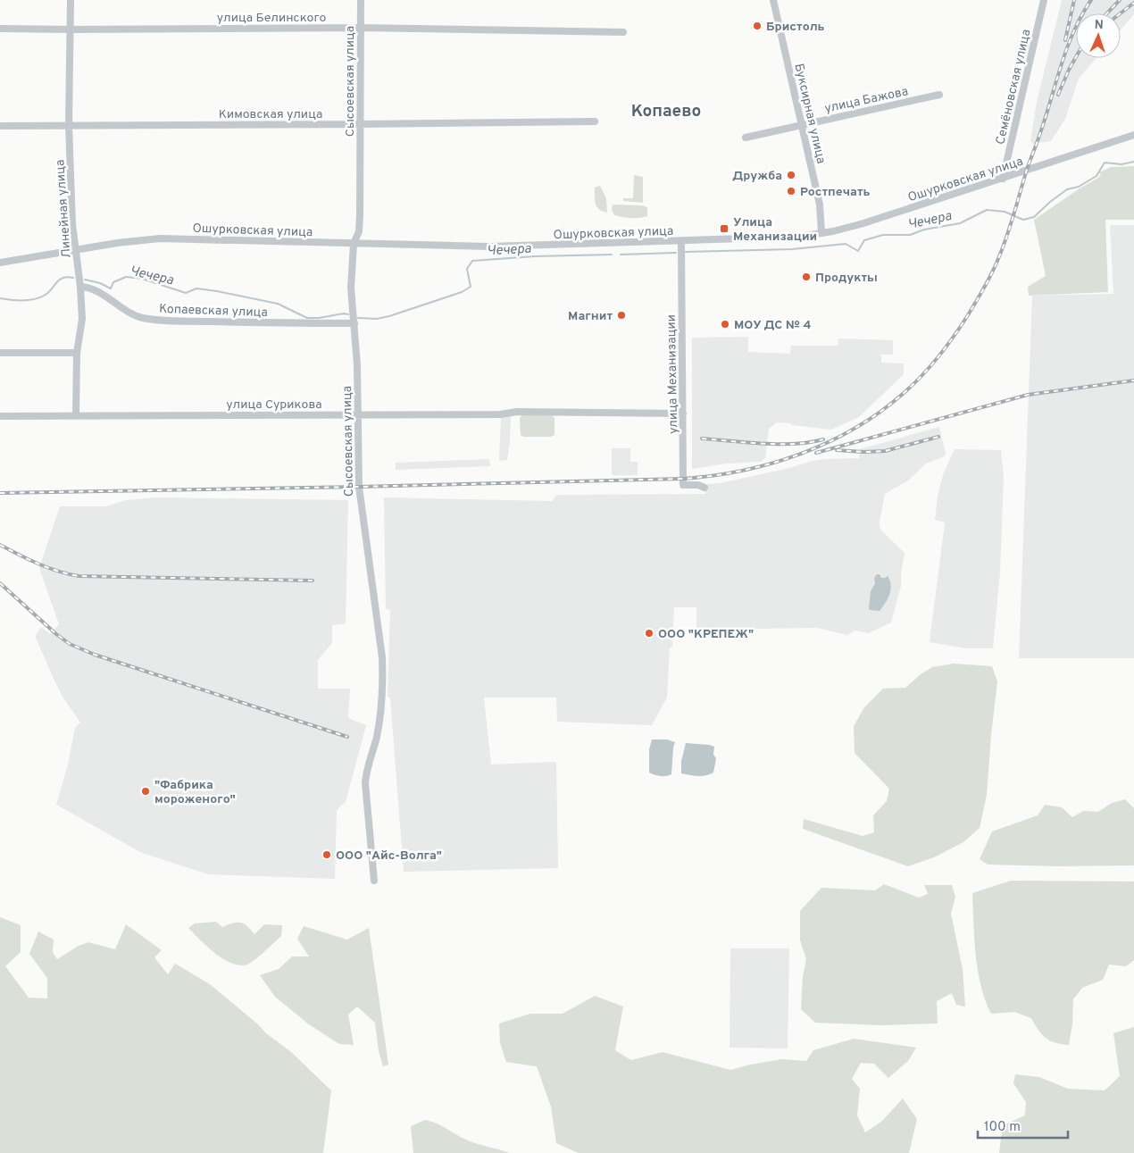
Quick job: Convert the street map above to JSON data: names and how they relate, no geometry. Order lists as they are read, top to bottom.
{
  "streets": {
    "street": [
      "улица Белинского",
      "Сысоевская улица",
      "Семёновская улица",
      "улица Бажова",
      "Кимовская улица",
      "Буксирная улица",
      "Ошурковская улица",
      "Линейная улица",
      "Копаевская улица",
      "улица Механизации",
      "улица Сурикова"
    ]
  },
  "crossings": [
    ["улица Белинского", "Сысоевская улица"],
    ["улица Белинского", "Линейная улица"],
    ["Сысоевская улица", "Кимовская улица"],
    ["Сысоевская улица", "Ошурковская улица"],
    ["Сысоевская улица", "Копаевская улица"],
    ["Сысоевская улица", "улица Сурикова"],
    ["Семёновская улица", "Ошурковская улица"],
    ["улица Бажова", "Буксирная улица"],
    ["Кимовская улица", "Линейная улица"],
    ["Буксирная улица", "Ошурковская улица"],
    ["Ошурковская улица", "Линейная улица"],
    ["Ошурковская улица", "улица Механизации"],
    ["Линейная улица", "Копаевская улица"],
    ["Линейная улица", "улица Сурикова"],
    ["улица Механизации", "улица Сурикова"]
  ],
  "districts": ["Копаево"],
  "water": ["Чечера"],
  "places": {
    "other": [
      "Бристоль",
      "Дружба",
      "Ростпечать",
      "Продукты",
      "Магнит",
      "МОУ ДС № 4",
      "ООО \"КРЕПЕЖ\"",
      "\"Фабрика мороженого\"",
      "ООО \"Айс-Волга\""
    ],
    "transit": ["Улица Механизации"]
  },
  "scale_bar": "100 m",
  "north": "top"
}
